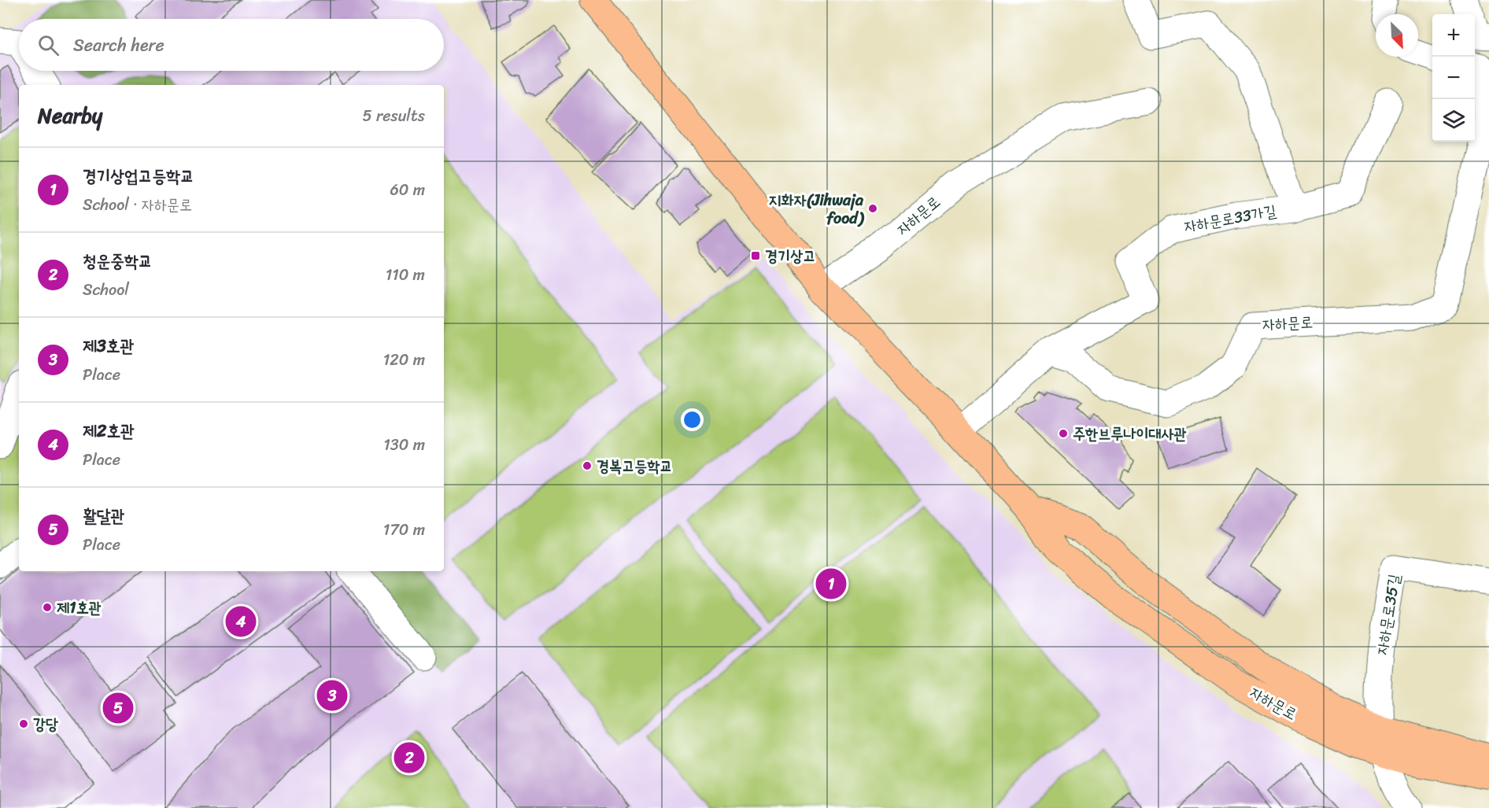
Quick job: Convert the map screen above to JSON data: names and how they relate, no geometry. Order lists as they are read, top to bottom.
{
  "streets": {
    "main road": ["자하문로"],
    "street": ["자하문로33가길", "자하문로35길"]
  },
  "crossings": [
    ["자하문로", "자하문로33가길"],
    ["자하문로", "자하문로35길"]
  ],
  "places": {
    "other": [
      "지화자(Jihwaja food)",
      "주한브루나이대사관",
      "경복고등학교",
      "제1호관",
      "강당"
    ],
    "transit": ["경기상고"]
  },
  "north": "bottom right",
  "page": {
    "map_buttons": ["+", "−"],
    "search": "Search here",
    "heading": ["Nearby", "5 results"],
    "list": [
      {
        "mark": "1",
        "name": "경기상업고등학교",
        "note": "School · 자하문로",
        "value": "60 m"
      },
      {
        "mark": "2",
        "name": "청운중학교",
        "note": "School",
        "value": "110 m"
      },
      {
        "mark": "3",
        "name": "제3호관",
        "note": "Place",
        "value": "120 m"
      },
      {
        "mark": "4",
        "name": "제2호관",
        "note": "Place",
        "value": "130 m"
      },
      {
        "mark": "5",
        "name": "활달관",
        "note": "Place",
        "value": "170 m"
      }
    ],
    "pins": [
      "1",
      "4",
      "3",
      "5",
      "2"
    ]
  }
}
